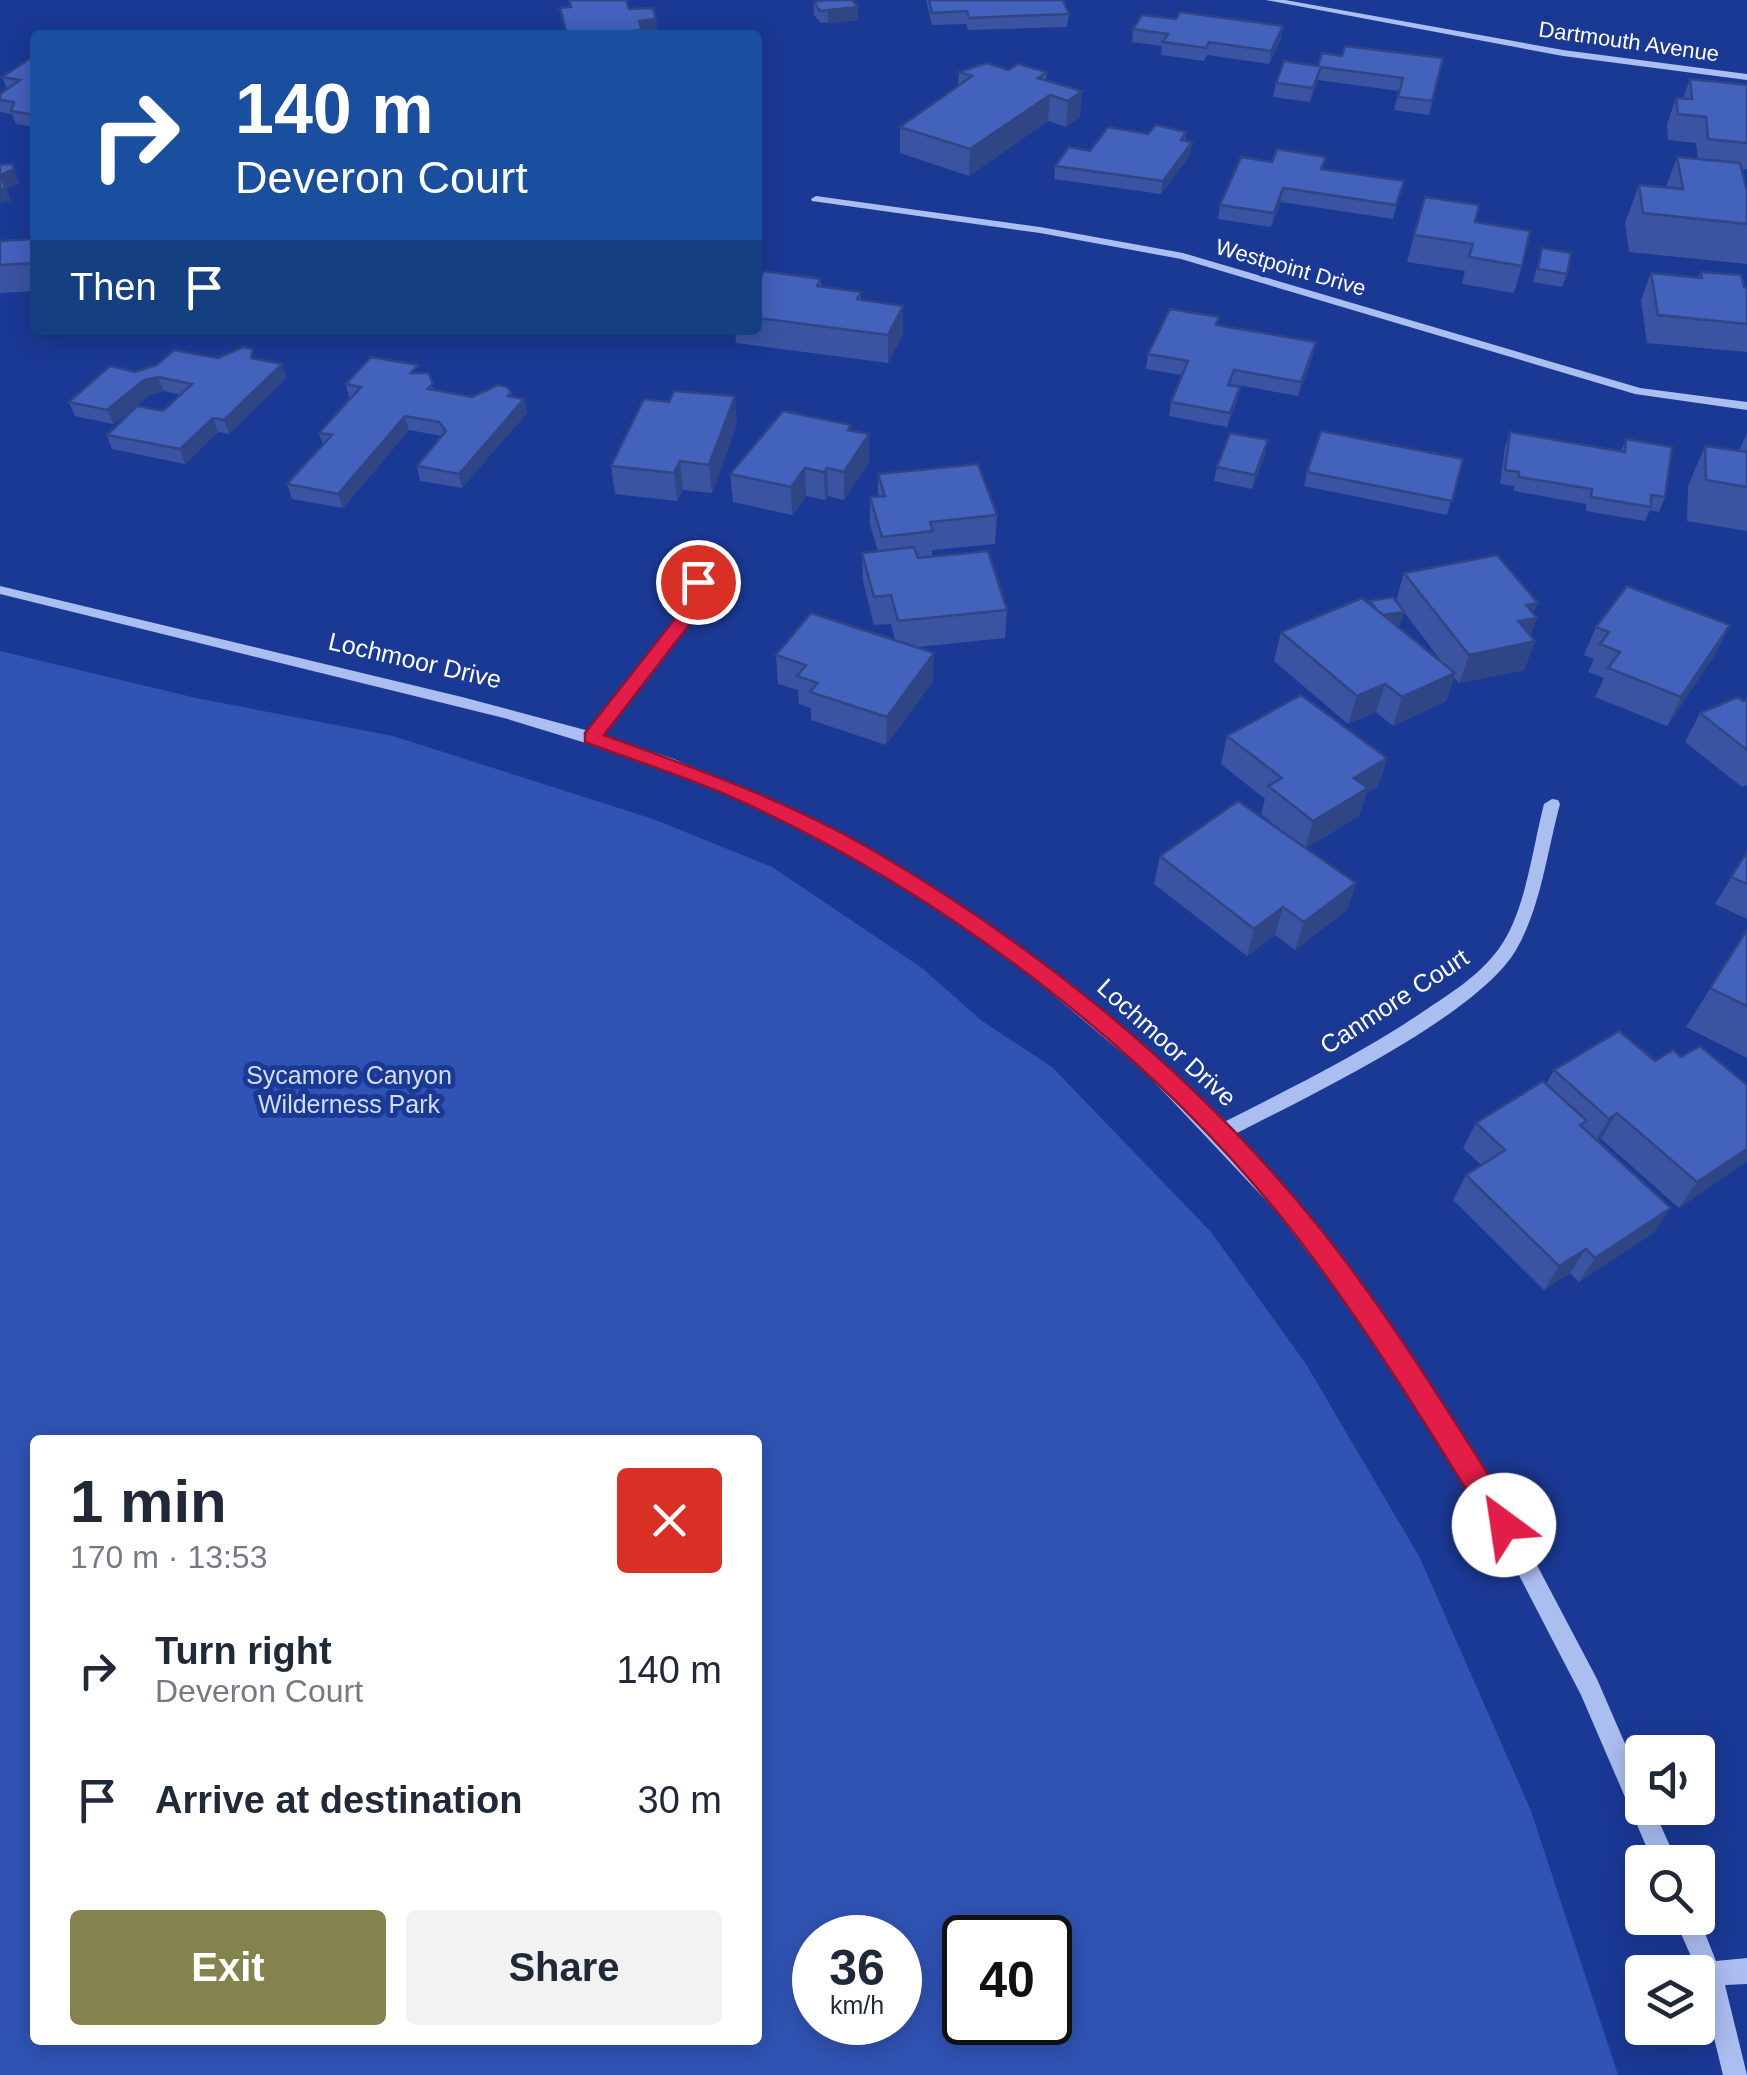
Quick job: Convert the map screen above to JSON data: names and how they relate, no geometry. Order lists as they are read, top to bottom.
{
  "streets": {
    "street": [
      "Dartmouth Avenue",
      "Westpoint Drive",
      "Lochmoor Drive",
      "Canmore Court"
    ]
  },
  "crossings": [
    ["Lochmoor Drive", "Canmore Court"]
  ],
  "parks": ["Sycamore Canyon Wilderness Park"],
  "page": {
    "turn": ["140 m", "Deveron Court"],
    "then": "Then",
    "heading": ["1 min", "170 m · 13:53"],
    "list": [
      {
        "name": "Turn right",
        "note": "Deveron Court",
        "value": "140 m"
      },
      {
        "name": "Arrive at destination",
        "value": "30 m"
      }
    ],
    "buttons": ["Exit", "Share"],
    "speed": "36 km/h",
    "limit": "40"
  }
}
